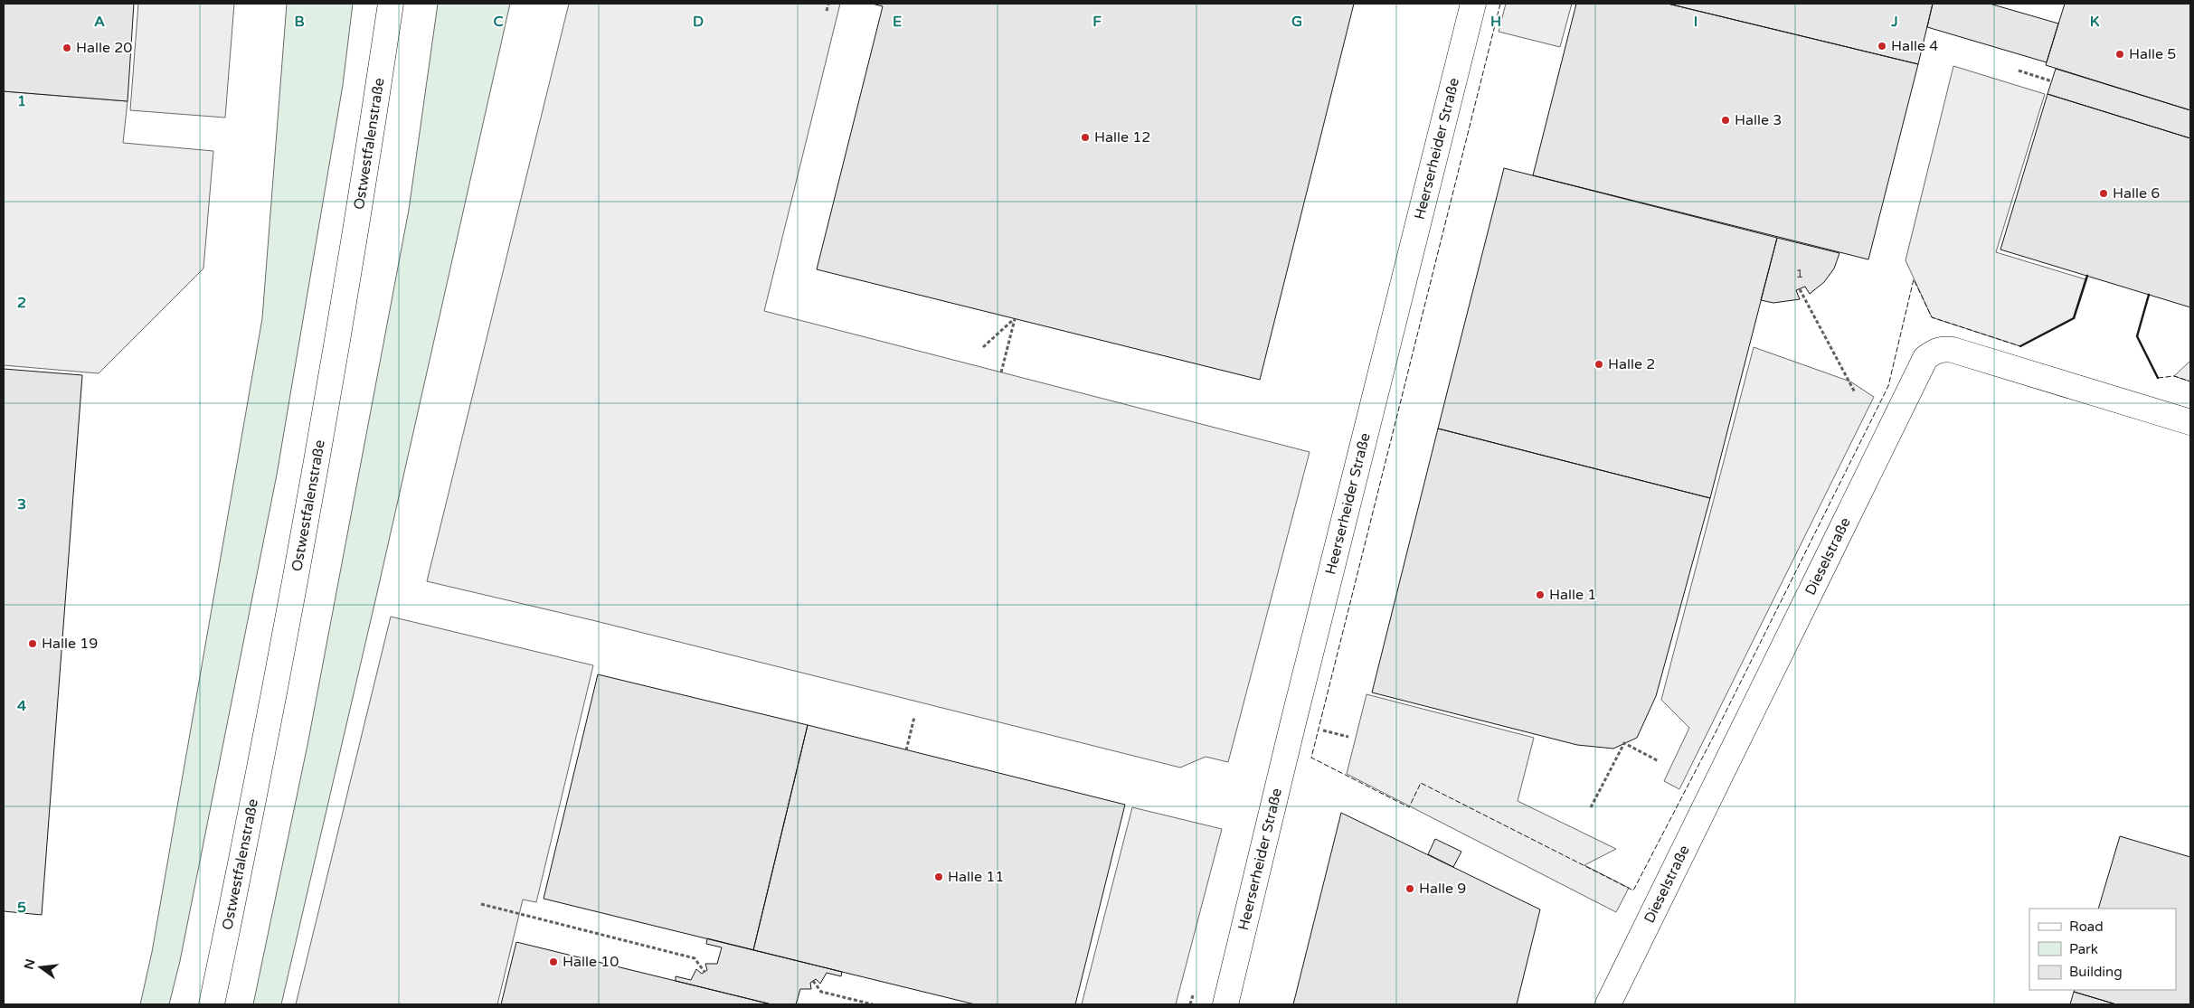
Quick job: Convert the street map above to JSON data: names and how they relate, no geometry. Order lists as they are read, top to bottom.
{
  "streets": {
    "street": ["Ostwestfalenstraße", "Heerserheider Straße", "Dieselstraße"]
  },
  "places": [
    "Halle 4",
    "Halle 20",
    "Halle 5",
    "Halle 3",
    "Halle 12",
    "Halle 6",
    "Halle 2",
    "Halle 1",
    "Halle 19",
    "Halle 11",
    "Halle 9",
    "Halle 10"
  ],
  "house_numbers": ["1"],
  "legend": ["Road", "Park", "Building"],
  "north": "left",
  "grid": {
    "columns": [
      "A",
      "B",
      "C",
      "D",
      "E",
      "F",
      "G",
      "H",
      "I",
      "J",
      "K"
    ],
    "rows": [
      "1",
      "2",
      "3",
      "4",
      "5"
    ]
  }
}
